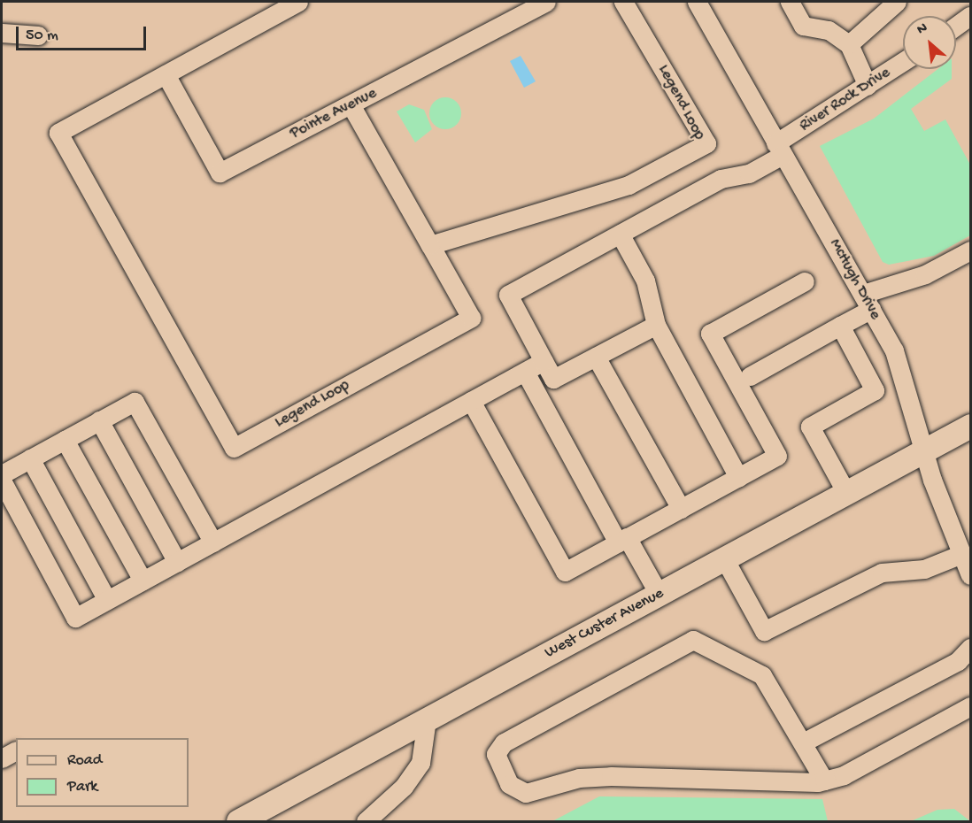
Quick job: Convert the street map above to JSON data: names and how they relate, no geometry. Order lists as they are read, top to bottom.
{
  "streets": {
    "main road": ["West Custer Avenue"],
    "street": [
      "River Rock Drive",
      "Legend Loop",
      "Pointe Avenue",
      "McHugh Drive"
    ]
  },
  "crossings": [
    ["River Rock Drive", "McHugh Drive"],
    ["Legend Loop", "Pointe Avenue"],
    ["McHugh Drive", "West Custer Avenue"]
  ],
  "legend": ["Road", "Park"],
  "scale_bar": "50 m",
  "north": "top left"
}
